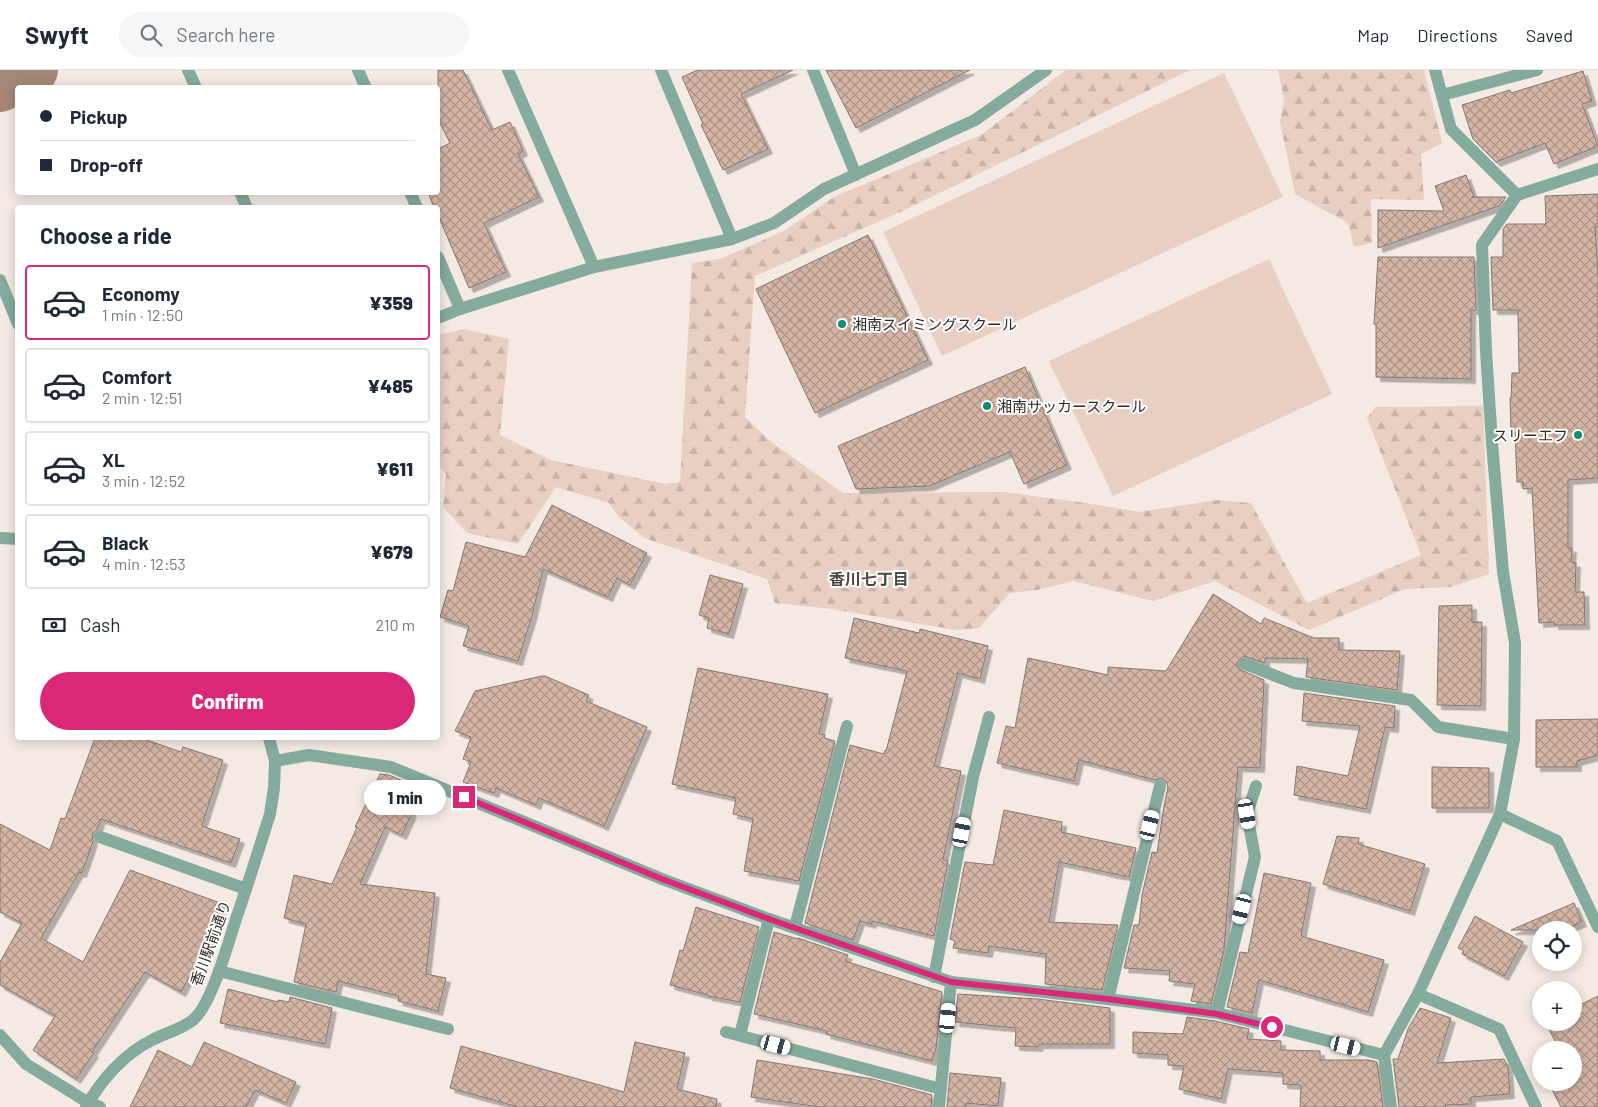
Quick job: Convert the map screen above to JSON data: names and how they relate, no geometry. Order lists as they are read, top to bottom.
{
  "streets": {
    "street": ["香川駅前通り"]
  },
  "districts": ["香川七丁目"],
  "places": ["湘南スイミングスクール", "湘南サッカースクール", "スリーエフ"],
  "page": {
    "header": "Swyft",
    "search": "Search here",
    "nav": ["Map", "Directions", "Saved"],
    "banner": ["Pickup", "Drop-off"],
    "heading": "Choose a ride",
    "list": [
      {
        "name": "Economy",
        "note": "1 min · 12:50",
        "value": "¥359"
      },
      {
        "name": "Comfort",
        "note": "2 min · 12:51",
        "value": "¥485"
      },
      {
        "name": "XL",
        "note": "3 min · 12:52",
        "value": "¥611"
      },
      {
        "name": "Black",
        "note": "4 min · 12:53",
        "value": "¥679"
      }
    ],
    "pay": ["Cash", "210 m"],
    "buttons": "Confirm",
    "bubble": "1 min",
    "map_buttons": ["+", "−"]
  }
}
